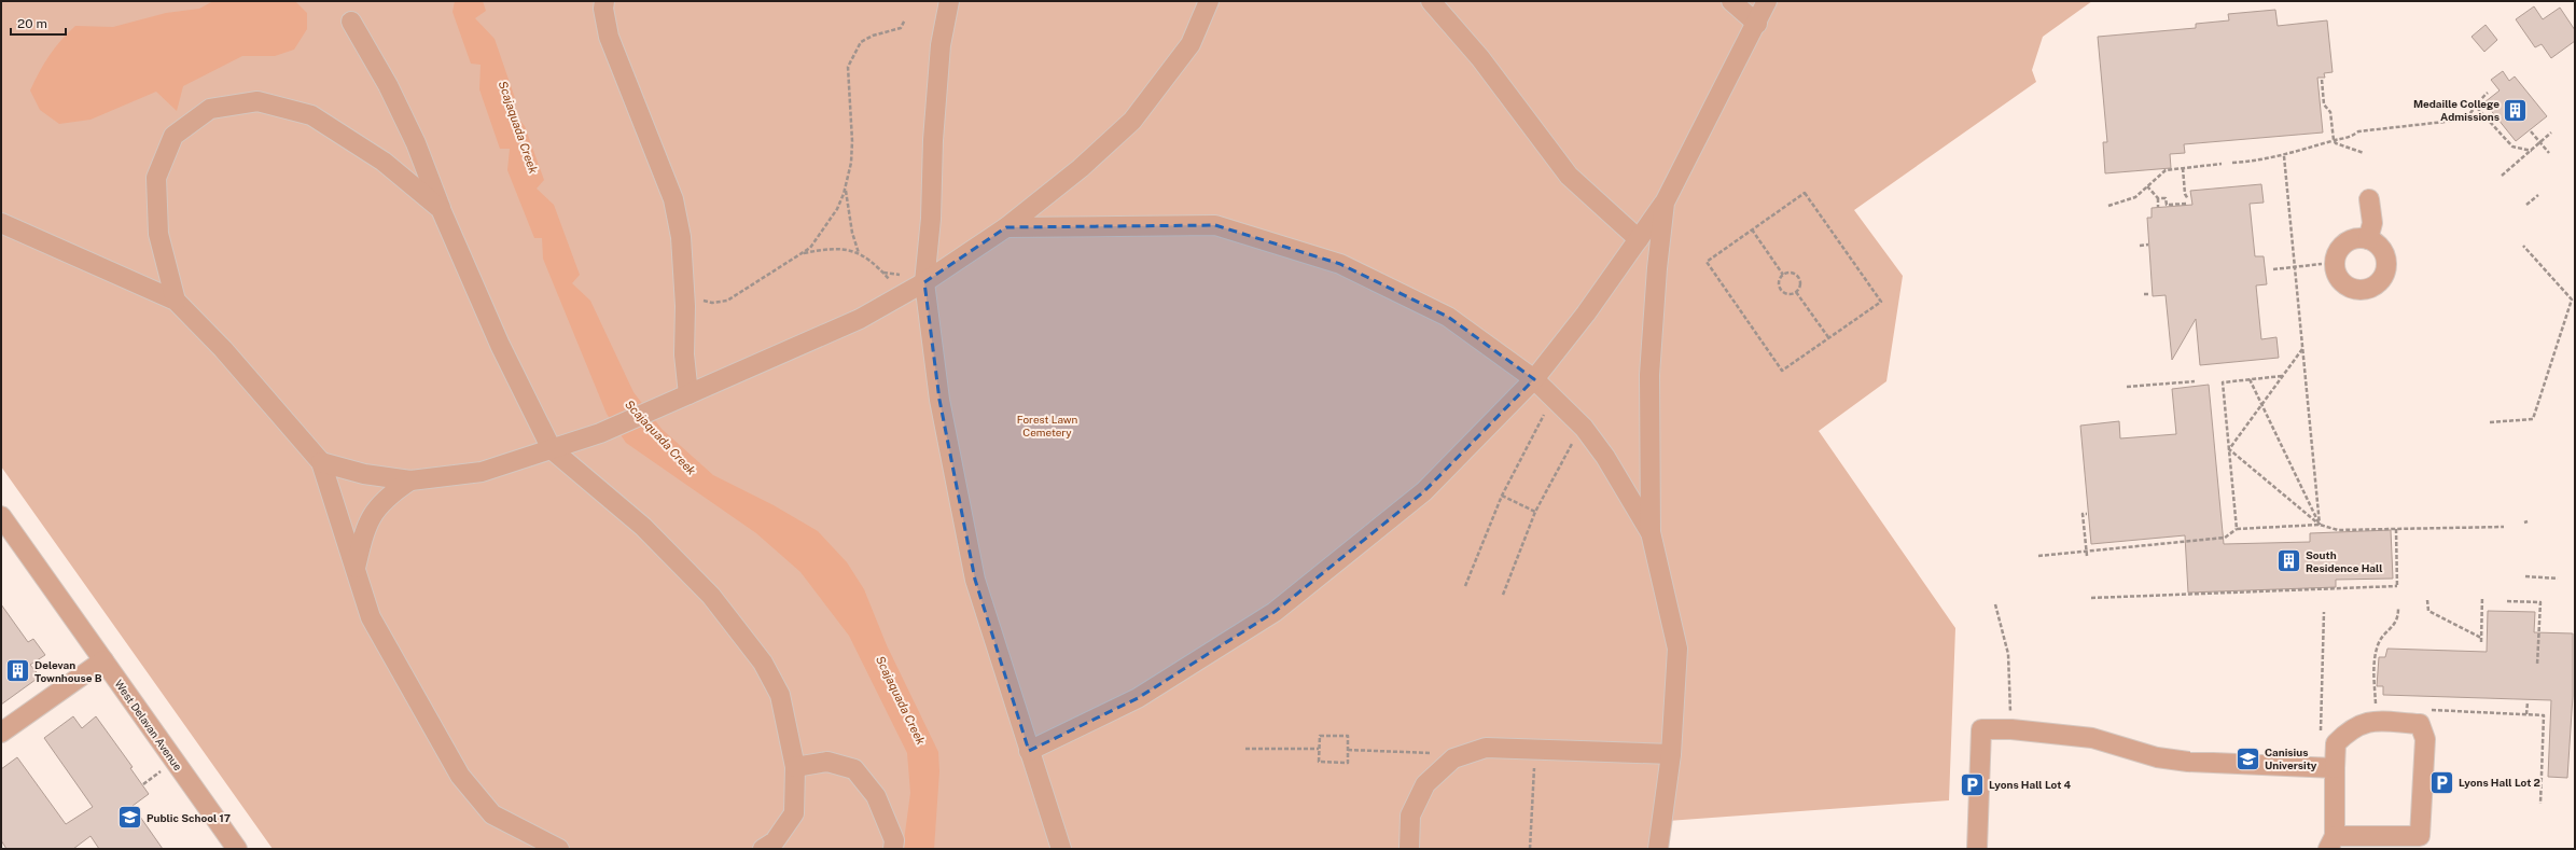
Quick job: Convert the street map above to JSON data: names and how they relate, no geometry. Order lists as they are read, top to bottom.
{
  "streets": {
    "street": ["West Delavan Avenue"]
  },
  "water": ["Scajaquada Creek"],
  "parks": ["Forest Lawn Cemetery"],
  "places": {
    "building": ["Medaille College Admissions", "South Residence Hall", "Delevan Townhouse B"],
    "school or university": ["Canisius University", "Public School 17"],
    "parking": ["Lyons Hall Lot 2", "Lyons Hall Lot 4"]
  },
  "scale_bar": "20 m"
}
